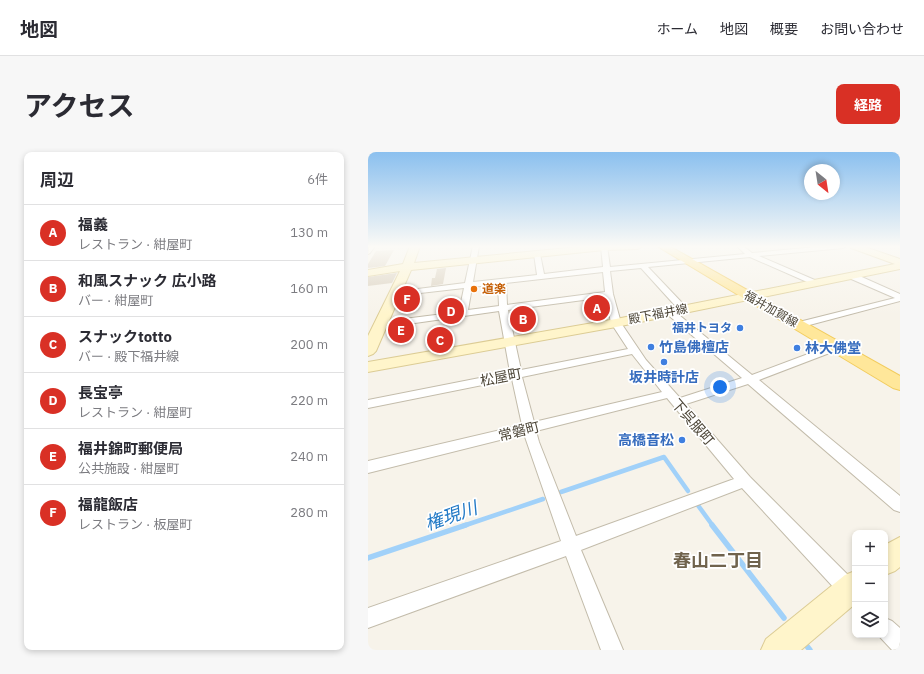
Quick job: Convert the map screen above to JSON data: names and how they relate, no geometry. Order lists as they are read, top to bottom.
{
  "streets": {
    "main road": ["福井加賀線"],
    "street": [
      "殿下福井線",
      "松屋町",
      "下呉服町",
      "常磐町"
    ]
  },
  "crossings": [
    ["福井加賀線", "殿下福井線"],
    ["福井加賀線", "常磐町"],
    ["殿下福井線", "下呉服町"],
    ["松屋町", "下呉服町"],
    ["下呉服町", "常磐町"]
  ],
  "districts": ["春山二丁目"],
  "water": ["権現川"],
  "places": [
    "道楽",
    "福井トヨタ",
    "竹島佛檀店",
    "林大佛堂",
    "坂井時計店",
    "高橋音松"
  ],
  "north": "bottom right",
  "page": {
    "header": "地図",
    "nav": [
      "ホーム",
      "地図",
      "概要",
      "お問い合わせ"
    ],
    "title": "アクセス",
    "buttons": "経路",
    "heading": ["周辺", "6件"],
    "list": [
      {
        "mark": "A",
        "name": "福義",
        "note": "レストラン · 紺屋町",
        "value": "130 m"
      },
      {
        "mark": "B",
        "name": "和風スナック 広小路",
        "note": "バー · 紺屋町",
        "value": "160 m"
      },
      {
        "mark": "C",
        "name": "スナックtotto",
        "note": "バー · 殿下福井線",
        "value": "200 m"
      },
      {
        "mark": "D",
        "name": "長宝亭",
        "note": "レストラン · 紺屋町",
        "value": "220 m"
      },
      {
        "mark": "E",
        "name": "福井錦町郵便局",
        "note": "公共施設 · 紺屋町",
        "value": "240 m"
      },
      {
        "mark": "F",
        "name": "福龍飯店",
        "note": "レストラン · 板屋町",
        "value": "280 m"
      }
    ],
    "pins": [
      "F",
      "A",
      "D",
      "B",
      "E",
      "C"
    ],
    "map_buttons": ["+", "−"]
  }
}
